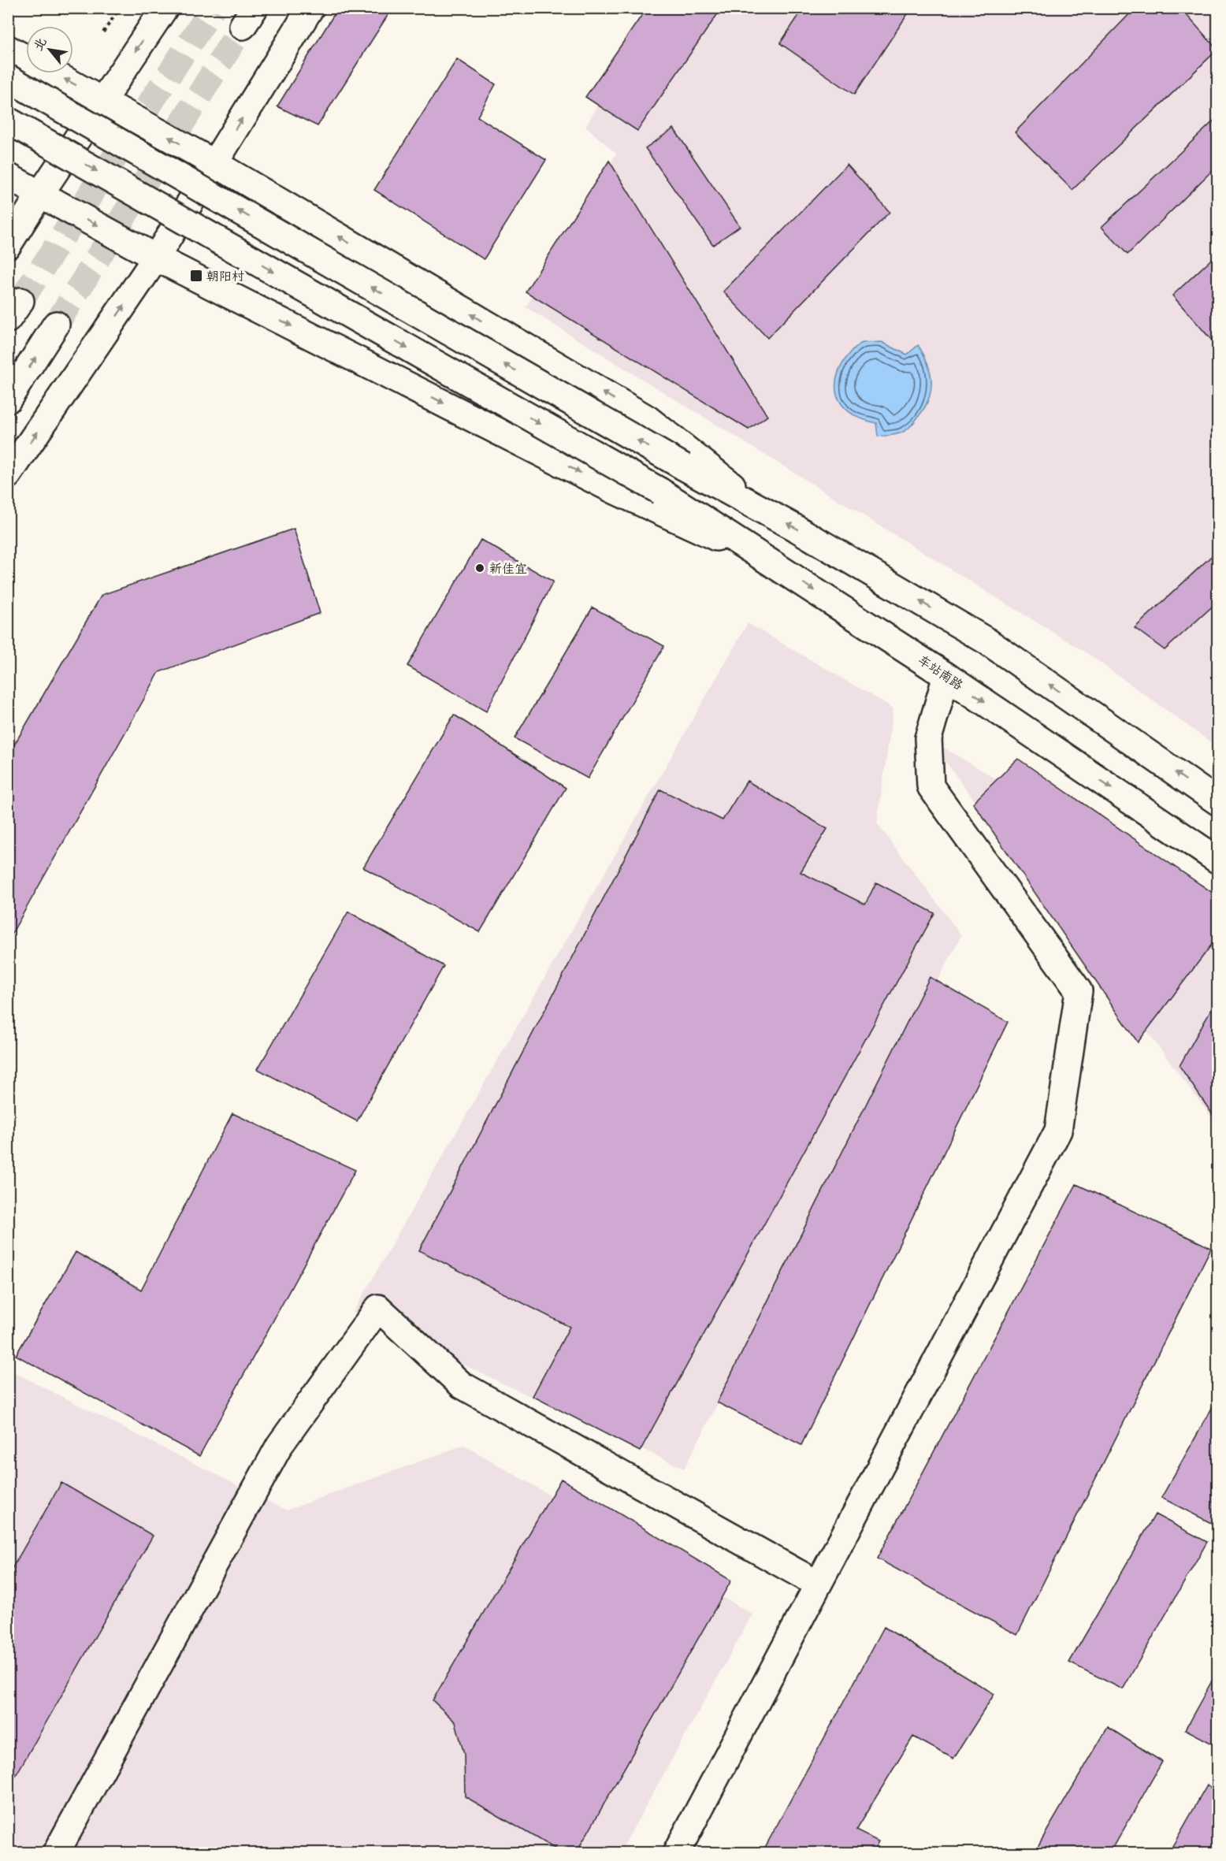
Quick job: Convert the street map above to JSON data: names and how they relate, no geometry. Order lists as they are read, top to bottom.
{
  "streets": {
    "main road": ["车站南路"]
  },
  "places": {
    "transit": ["朝阳村"],
    "other": ["新佳宜"]
  },
  "north": "top left"
}
